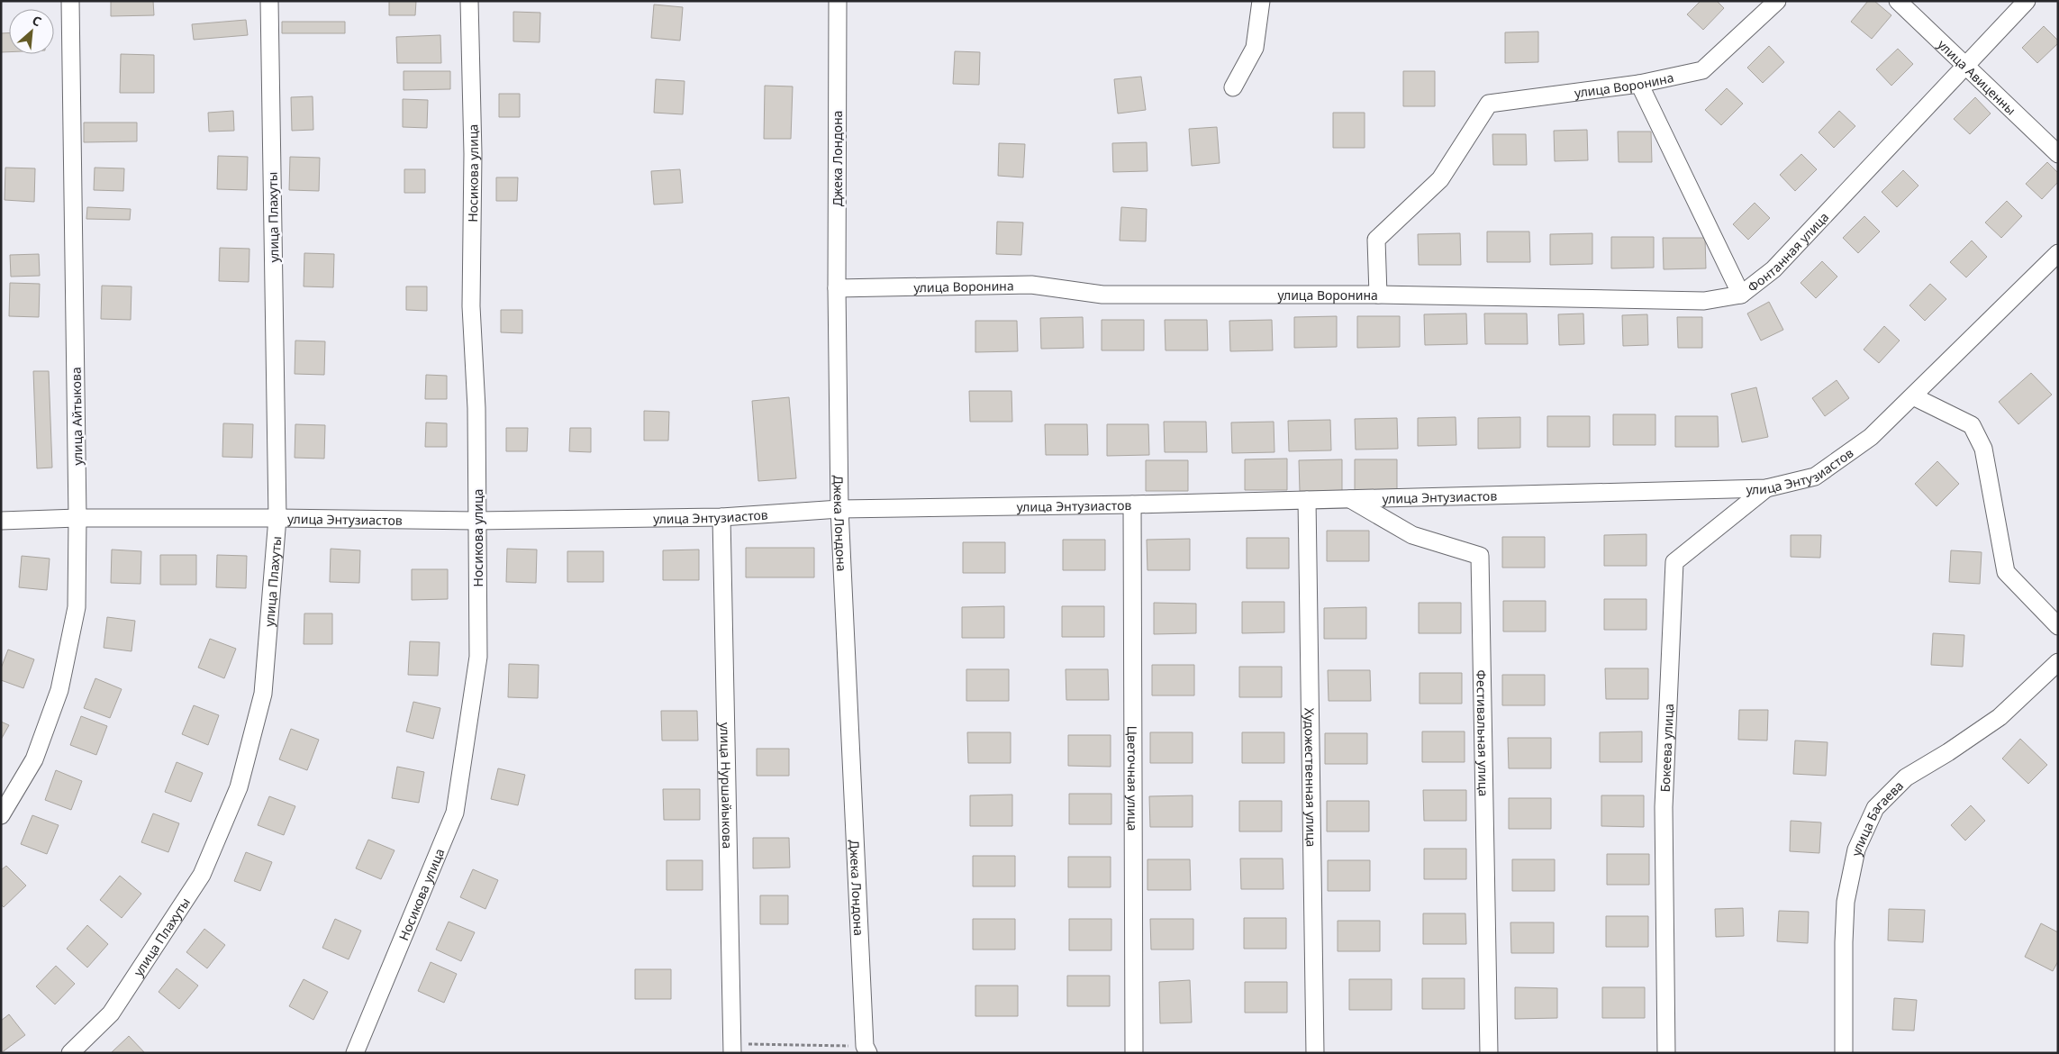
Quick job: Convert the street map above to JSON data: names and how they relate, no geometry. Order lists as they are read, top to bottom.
{
  "streets": {
    "street": [
      "улица Авиценны",
      "улица Воронина",
      "Джека Лондона",
      "Носикова улица",
      "улица Плахуты",
      "Фонтанная улица",
      "улица Айтыкова",
      "улица Энтузиастов",
      "Фестивальная улица",
      "Бокеева улица",
      "Художественная улица",
      "Цветочная улица",
      "улица Нуршайыкова",
      "улица Багаева"
    ]
  },
  "crossings": [
    ["улица Авиценны", "Фонтанная улица"],
    ["улица Воронина", "Джека Лондона"],
    ["улица Воронина", "Фонтанная улица"],
    ["Джека Лондона", "улица Энтузиастов"],
    ["Носикова улица", "улица Энтузиастов"],
    ["улица Плахуты", "улица Энтузиастов"],
    ["улица Айтыкова", "улица Энтузиастов"],
    ["улица Энтузиастов", "Фестивальная улица"],
    ["улица Энтузиастов", "Бокеева улица"],
    ["улица Энтузиастов", "Художественная улица"],
    ["улица Энтузиастов", "Цветочная улица"],
    ["улица Энтузиастов", "улица Нуршайыкова"]
  ],
  "north": "top right"
}
